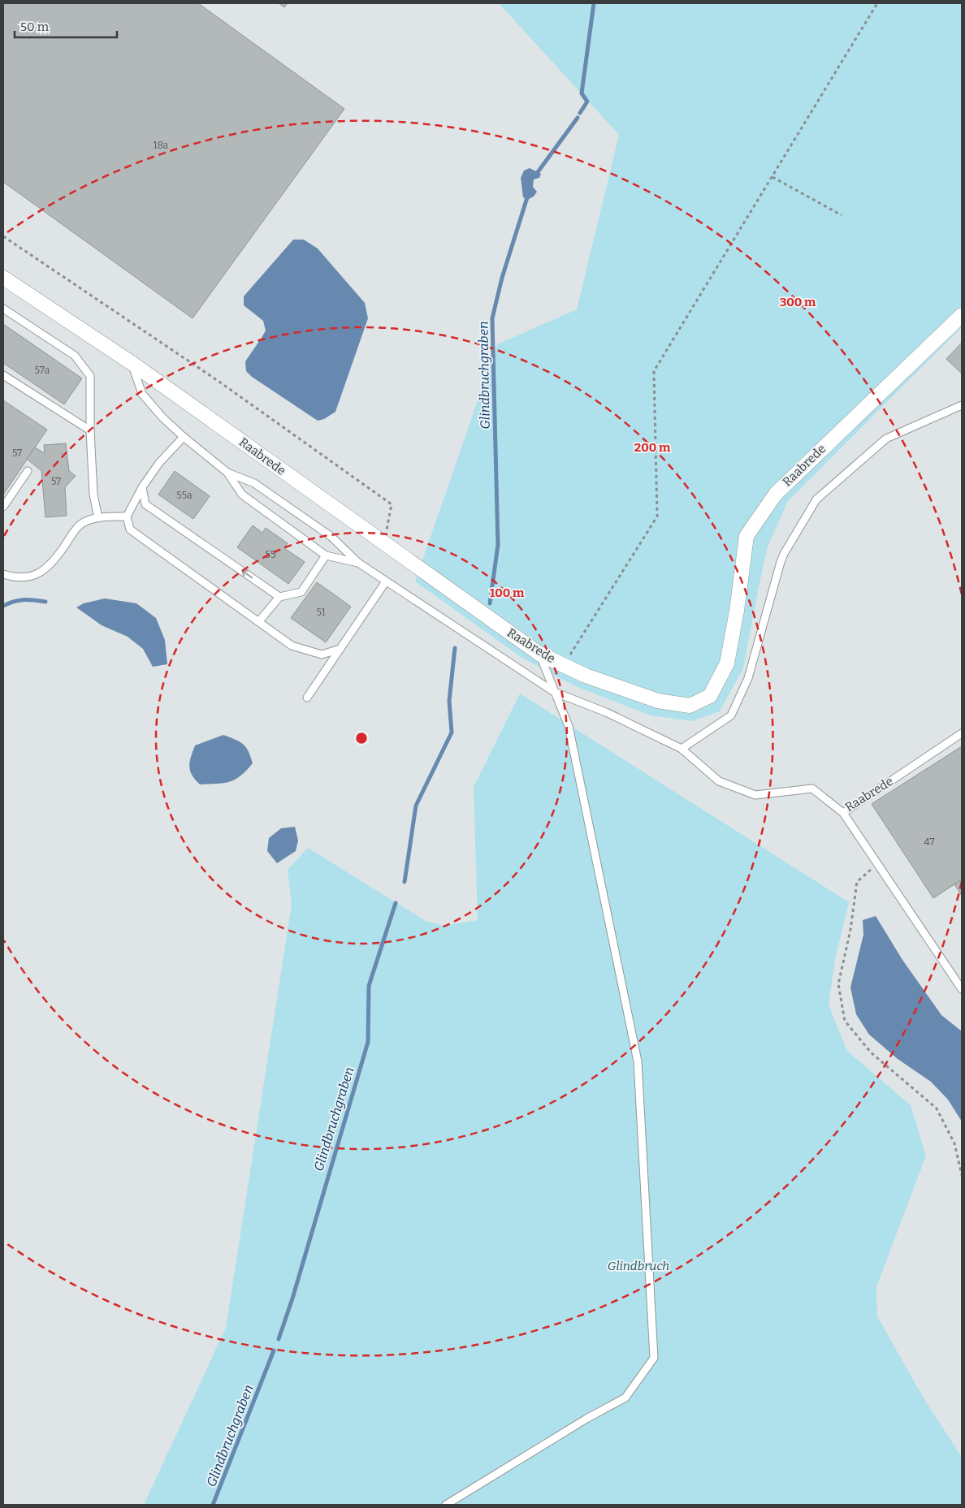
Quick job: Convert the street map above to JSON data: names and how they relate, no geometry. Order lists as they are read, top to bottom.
{
  "streets": {
    "street": ["Raabrede"]
  },
  "water": ["Glindbruchgraben"],
  "parks": ["Glindbruch"],
  "house_numbers": [
    "18a",
    "57a",
    "57",
    "57",
    "55a",
    "55",
    "51",
    "47"
  ],
  "scale_bar": "50 m",
  "rings": ["300 m", "200 m", "100 m"]
}
